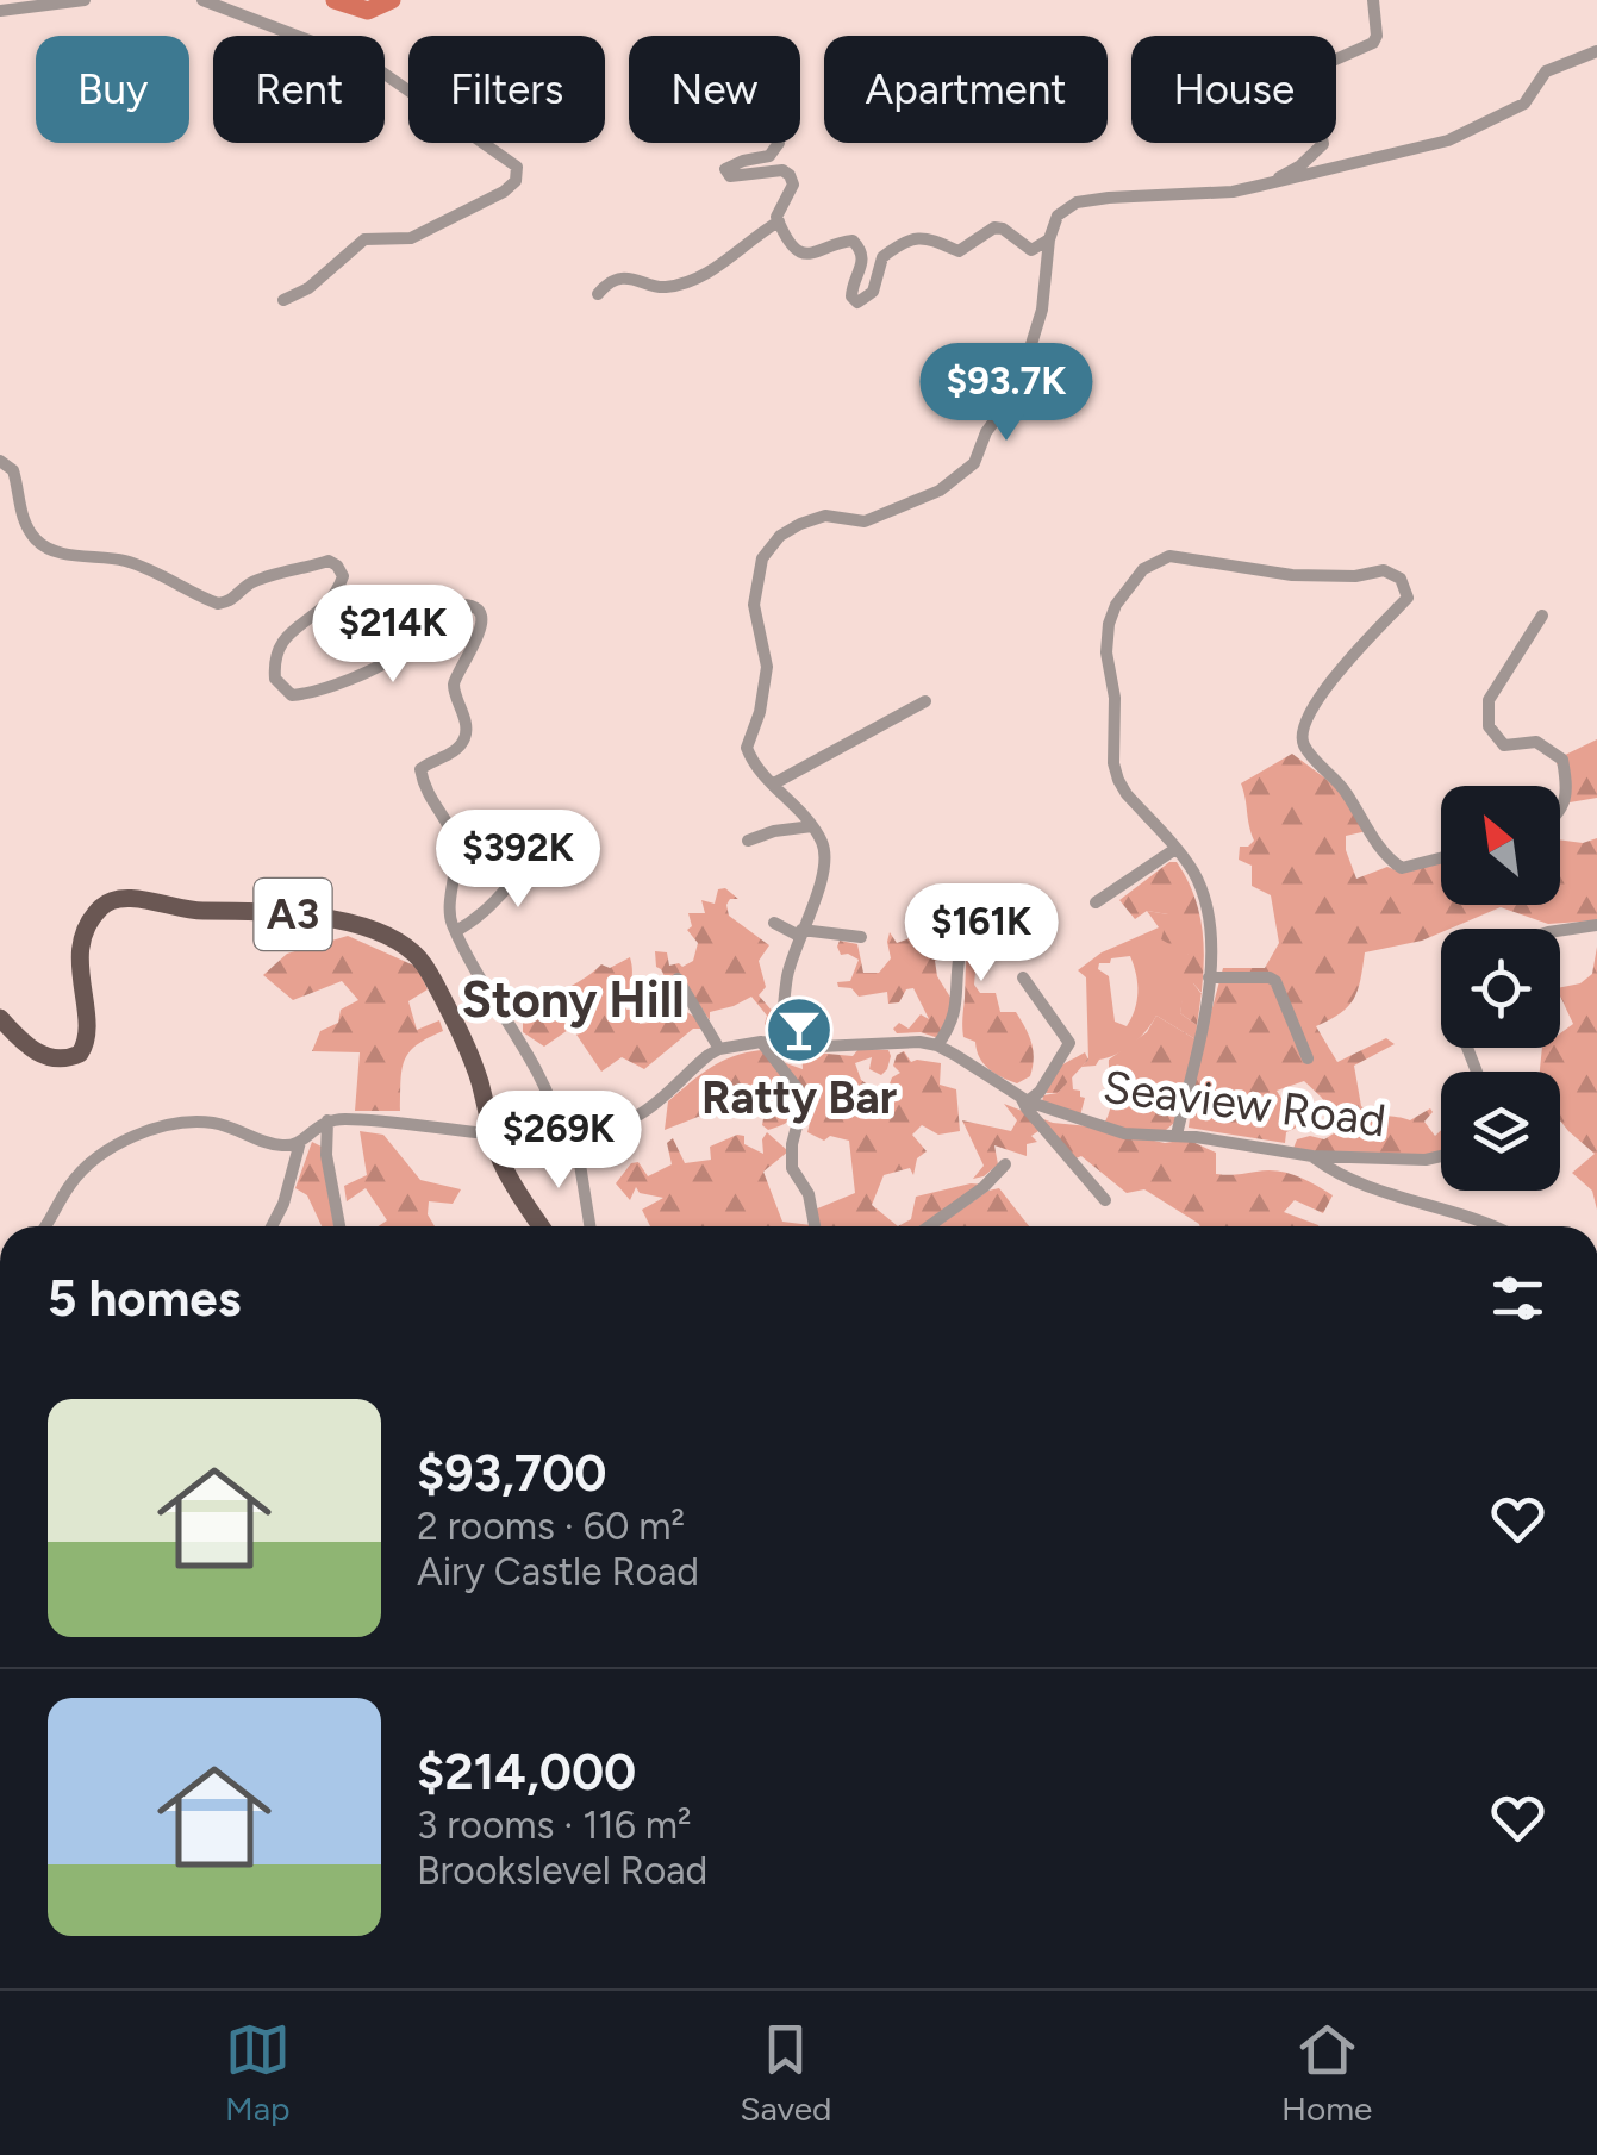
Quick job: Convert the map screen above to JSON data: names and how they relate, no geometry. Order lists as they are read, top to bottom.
{
  "streets": {
    "main road": ["A3"],
    "street": ["Seaview Road"]
  },
  "districts": ["Stony Hill"],
  "places": {
    "bar": ["Ratty Bar"]
  },
  "north": "top left",
  "page": {
    "chip": [
      "Buy",
      "Rent",
      "Filters",
      "New",
      "Apartment",
      "House"
    ],
    "price": [
      "$93.7K",
      "$214K",
      "$392K",
      "$161K",
      "$269K"
    ],
    "heading": "5 homes",
    "list": [
      {
        "name": "$93,700",
        "note": "2 rooms · 60 m² · Airy Castle Road"
      },
      {
        "name": "$214,000",
        "note": "3 rooms · 116 m² · Brookslevel Road"
      }
    ],
    "tabs": ["Map", "Saved", "Home"]
  }
}
